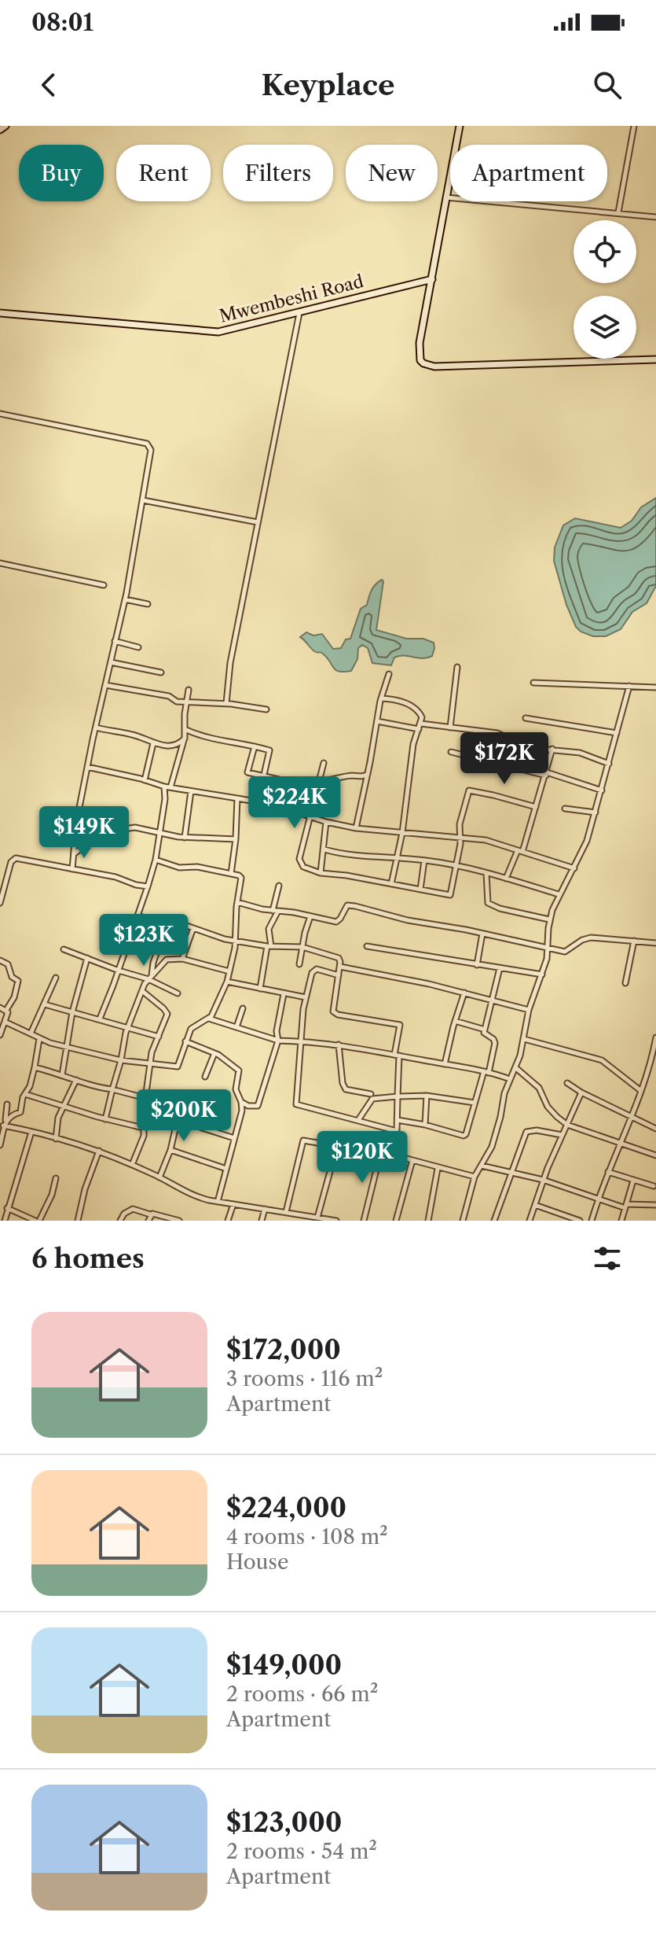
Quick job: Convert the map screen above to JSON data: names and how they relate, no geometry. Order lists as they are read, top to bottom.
{
  "streets": {
    "street": ["Mwembeshi Road"]
  },
  "page": {
    "status": "08:01",
    "header": "Keyplace",
    "chip": [
      "Buy",
      "Rent",
      "Filters",
      "New",
      "Apartment"
    ],
    "price": [
      "$172K",
      "$224K",
      "$149K",
      "$123K",
      "$200K",
      "$120K"
    ],
    "heading": "6 homes",
    "list": [
      {
        "name": "$172,000",
        "note": "3 rooms · 116 m² · Apartment"
      },
      {
        "name": "$224,000",
        "note": "4 rooms · 108 m² · House"
      },
      {
        "name": "$149,000",
        "note": "2 rooms · 66 m² · Apartment"
      },
      {
        "name": "$123,000",
        "note": "2 rooms · 54 m² · Apartment"
      }
    ]
  }
}
